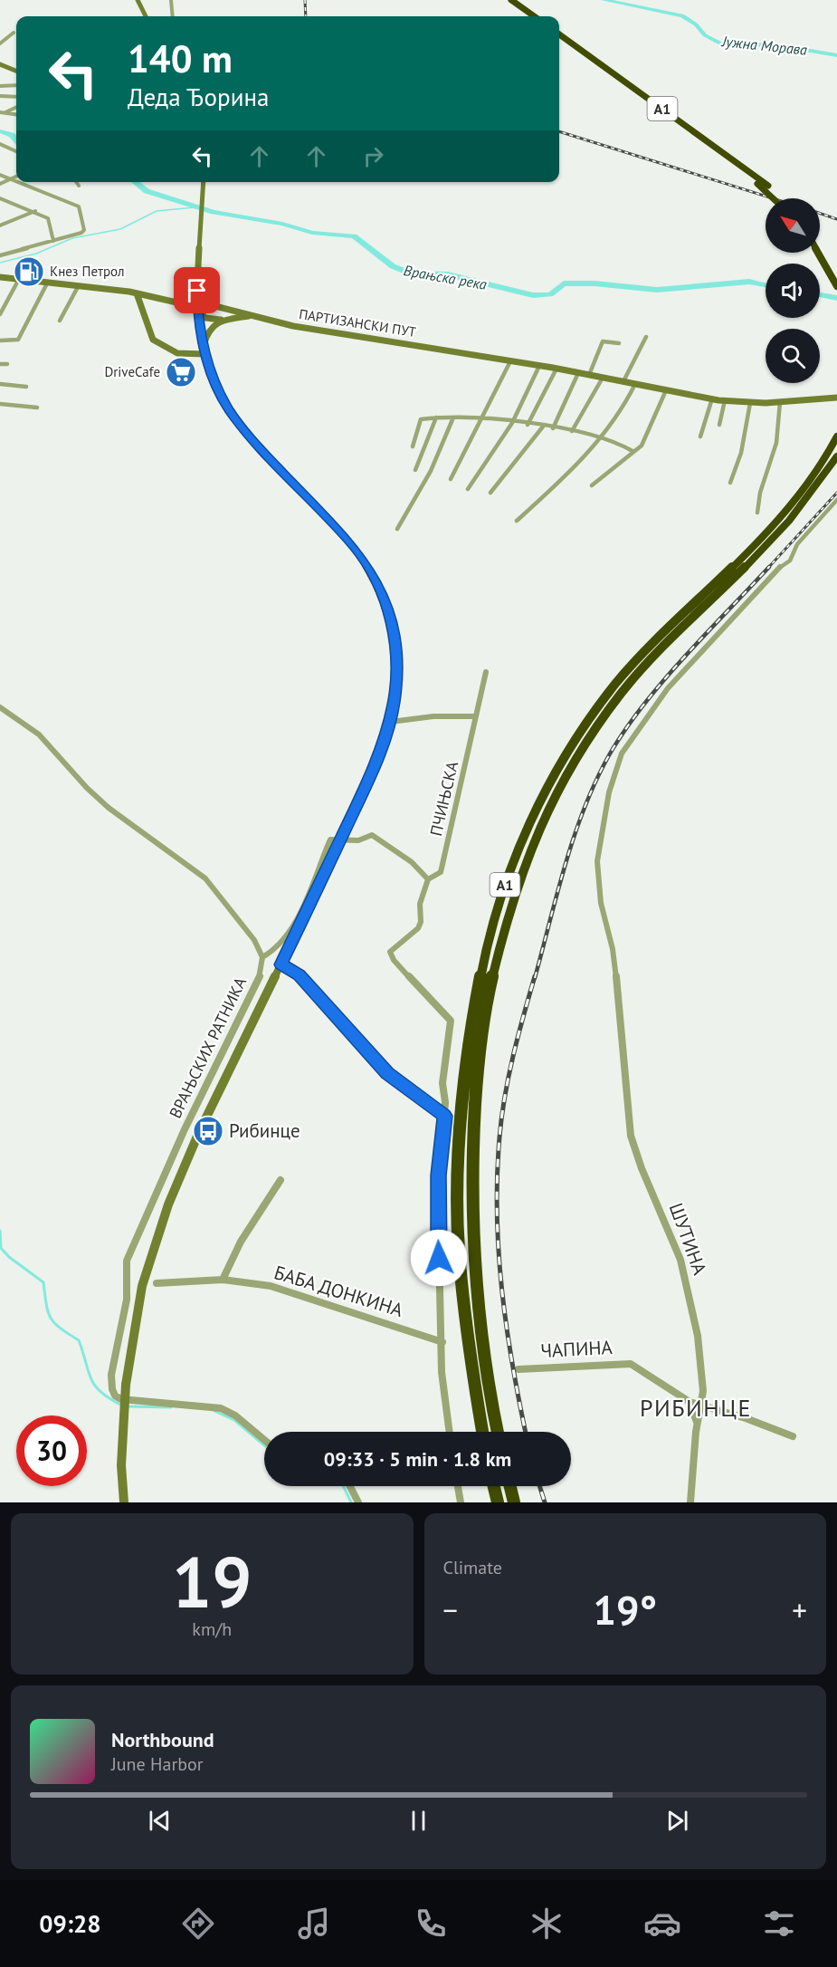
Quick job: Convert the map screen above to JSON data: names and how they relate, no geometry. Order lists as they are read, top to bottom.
{
  "streets": {
    "highway": ["A1"],
    "main road": ["ПАРТИЗАНСКИ ПУТ"],
    "street": [
      "ПЧИЊСКА",
      "ВРАЊСКИХ РАТНИКА",
      "ШУТИНА",
      "БАБА ДОНКИНА",
      "ЧАПИНА"
    ]
  },
  "crossings": [
    ["ШУТИНА", "ЧАПИНА"]
  ],
  "districts": ["РИБИНЦЕ"],
  "water": ["Јужна Морава", "Врањска река"],
  "places": {
    "fuel station": ["Кнез Петрол"],
    "supermarket": ["DriveCafe"],
    "bus stop": ["Рибинце"]
  },
  "north": "top left",
  "page": {
    "turn": ["140 m", "Деда Ђорина"],
    "limit": "30",
    "trip": "09:33 · 5 min · 1.8 km",
    "tile": [
      ["19", "km/h"],
      "Climate"
    ],
    "heat": ["−", "19°", "+"],
    "song": ["Northbound", "June Harbor"],
    "tabs": "09:28"
  }
}
